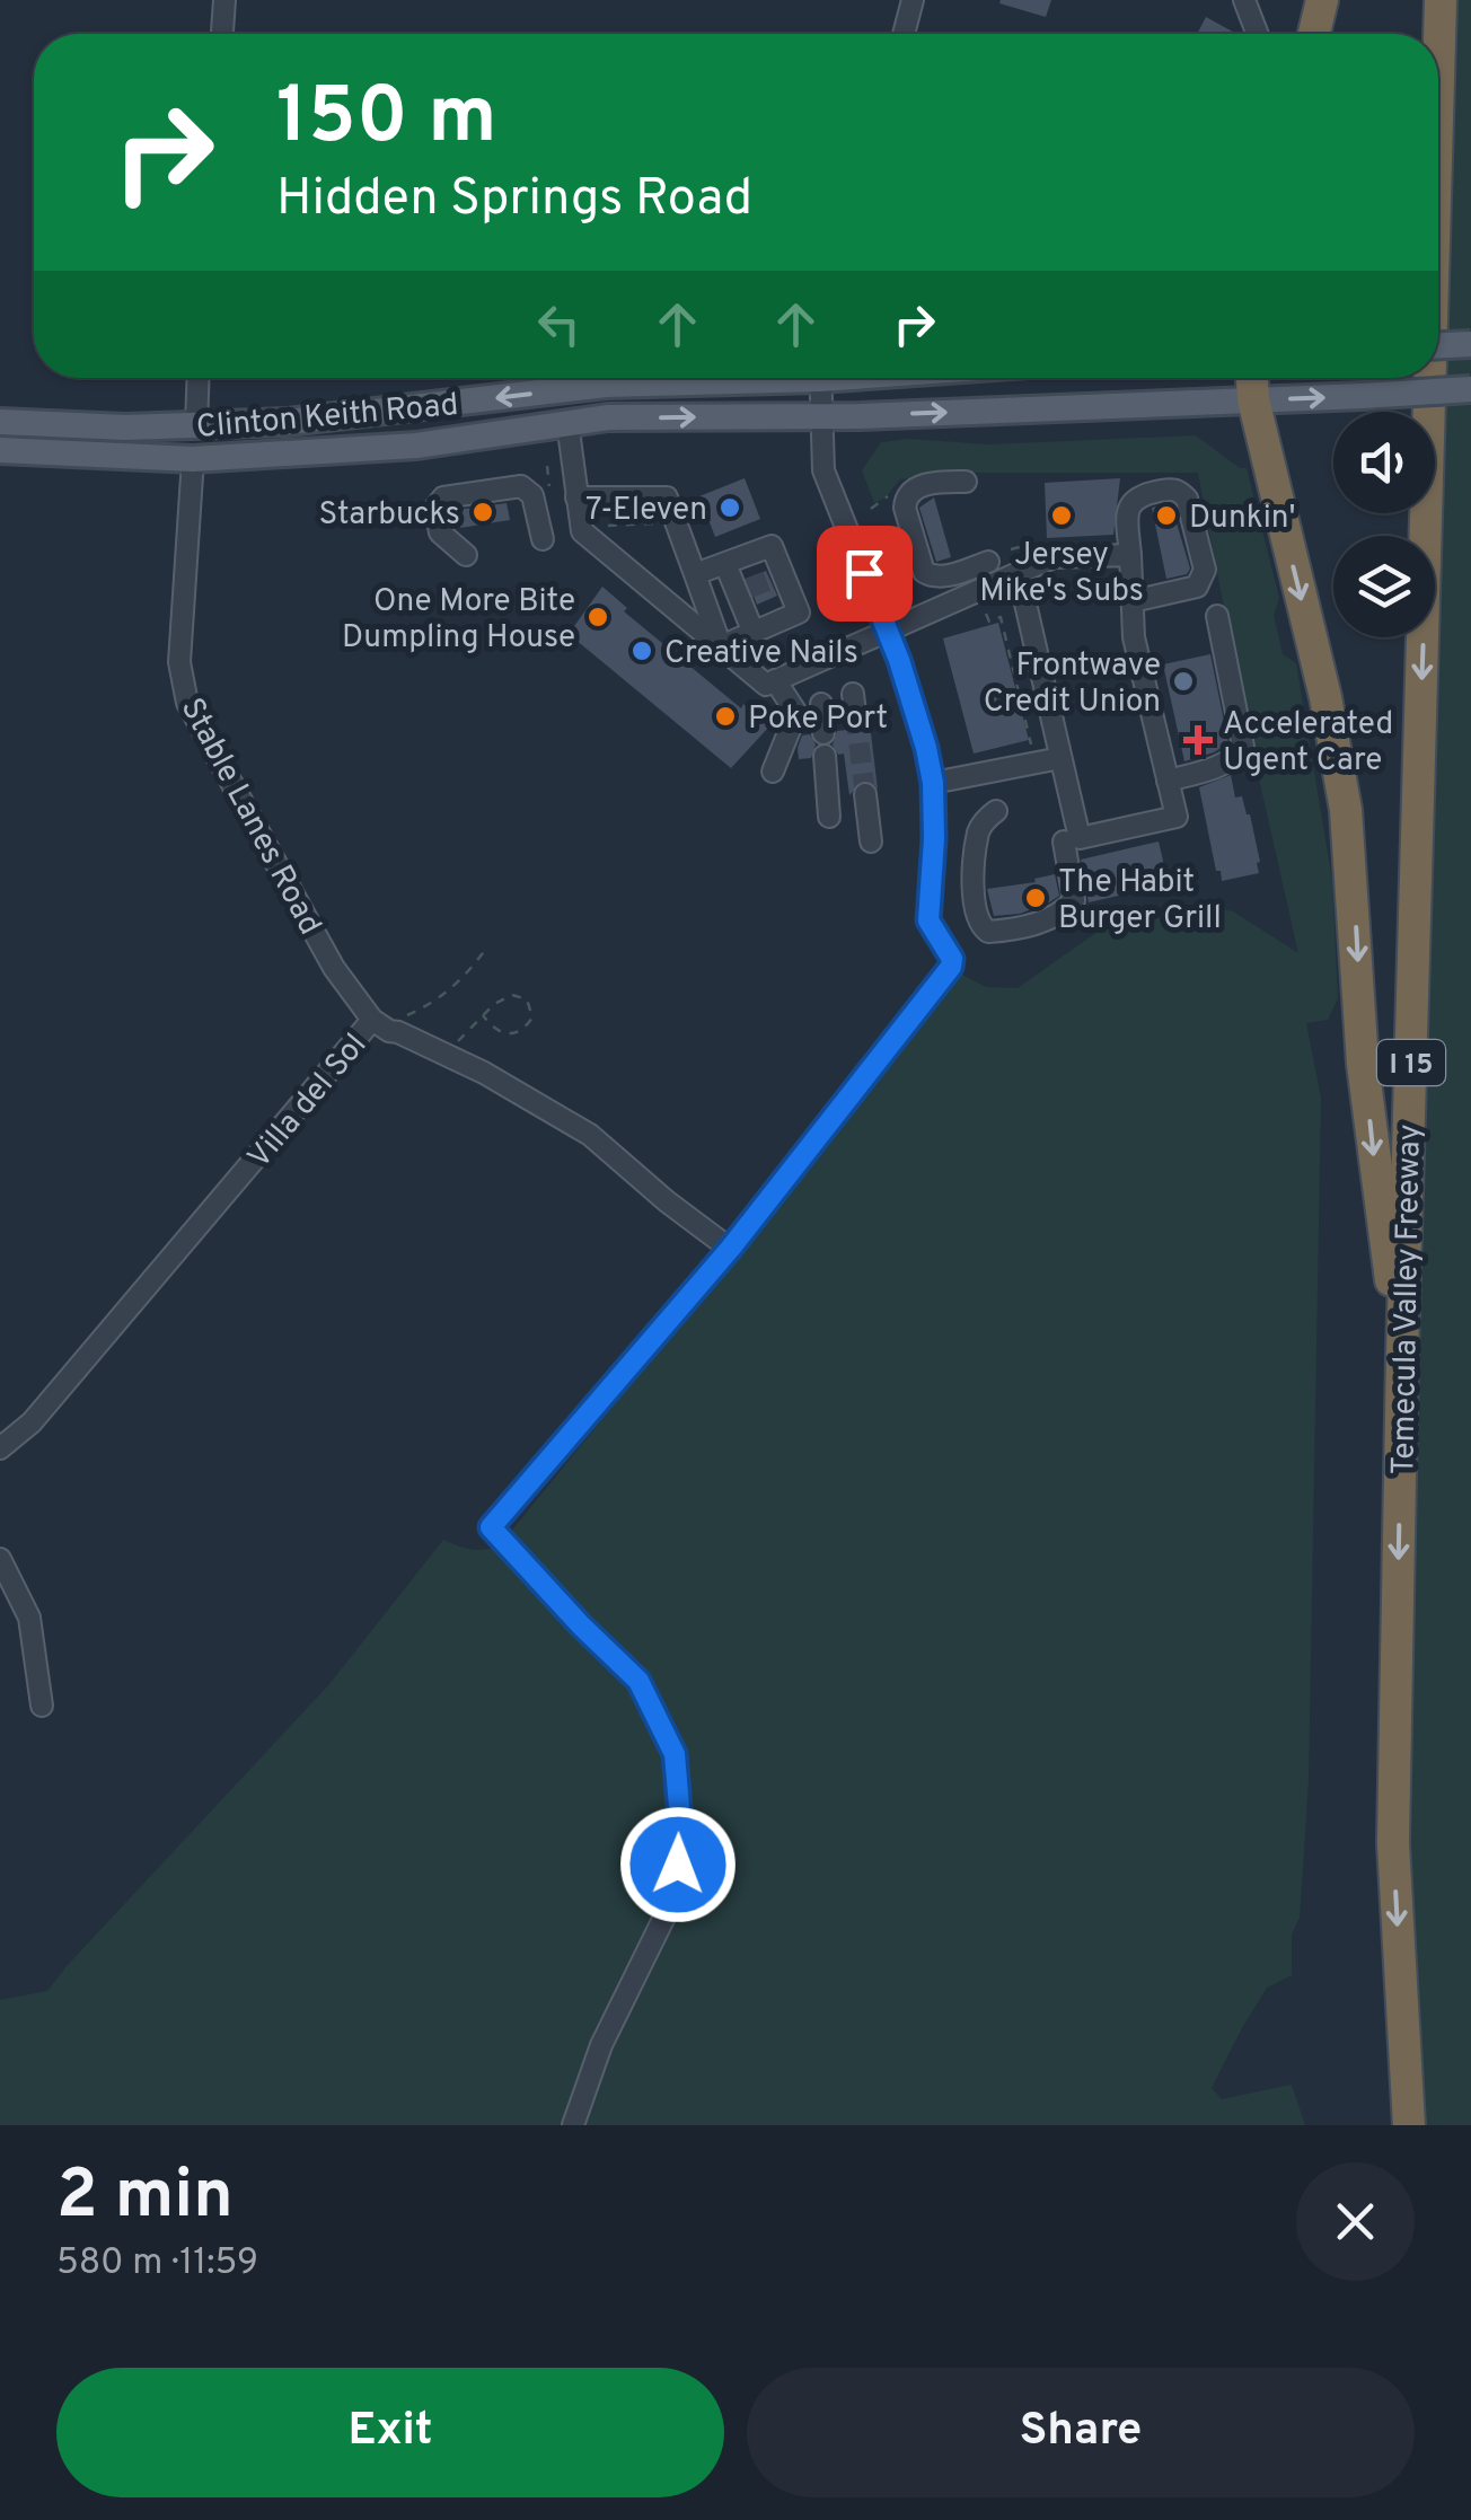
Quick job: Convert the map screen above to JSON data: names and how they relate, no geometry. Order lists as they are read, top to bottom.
{
  "streets": {
    "highway": ["I 15", "Temecula Valley Freeway"],
    "main road": ["Clinton Keith Road"],
    "street": ["Stable Lanes Road", "Villa del Sol"]
  },
  "crossings": [
    ["Clinton Keith Road", "Stable Lanes Road"],
    ["Stable Lanes Road", "Villa del Sol"]
  ],
  "places": {
    "other": [
      "7-Eleven",
      "Starbucks",
      "Jersey Mike's Subs",
      "Dunkin'",
      "One More Bite Dumpling House",
      "Creative Nails",
      "Frontwave Credit Union",
      "Poke Port",
      "The Habit Burger Grill"
    ],
    "health": ["Accelerated Ugent Care"]
  },
  "page": {
    "turn": ["150 m", "Hidden Springs Road"],
    "heading": ["2 min", "580 m · 11:59"],
    "buttons": ["Exit", "Share"]
  }
}
